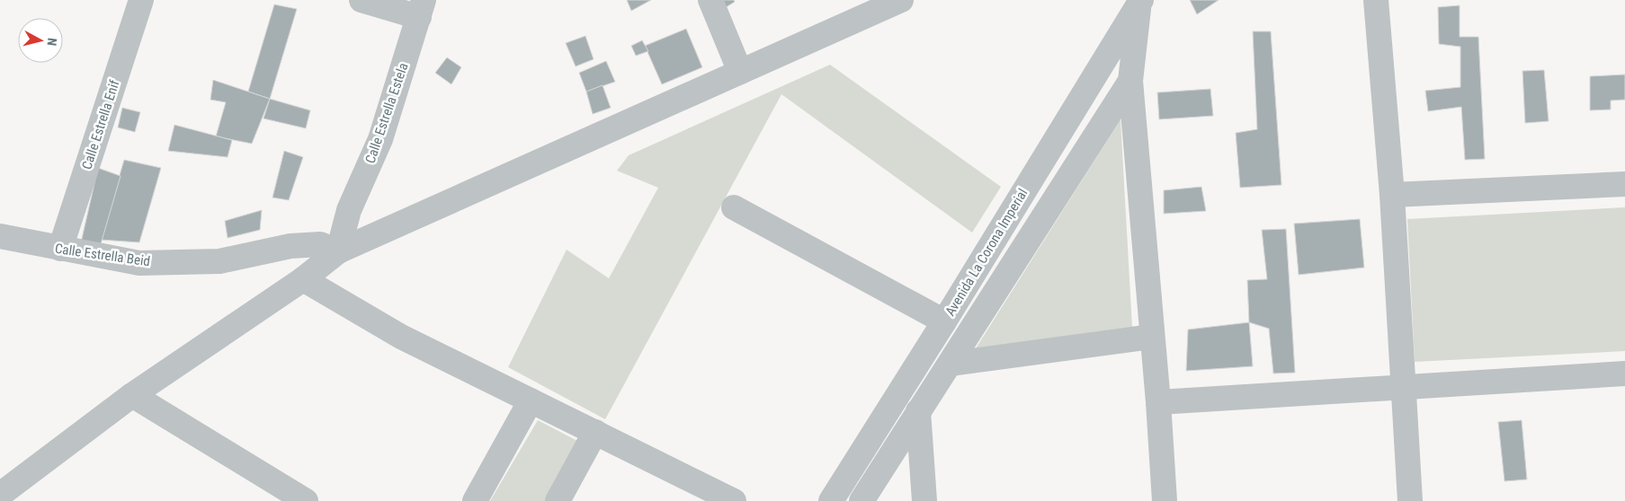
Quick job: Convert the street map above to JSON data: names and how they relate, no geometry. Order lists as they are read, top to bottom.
{
  "streets": {
    "street": [
      "Calle Estrella Estela",
      "Calle Estrella Enif",
      "Avenida La Corona Imperial",
      "Calle Estrella Beid"
    ]
  },
  "crossings": [
    ["Calle Estrella Estela", "Calle Estrella Beid"],
    ["Calle Estrella Enif", "Calle Estrella Beid"]
  ],
  "north": "right"
}
